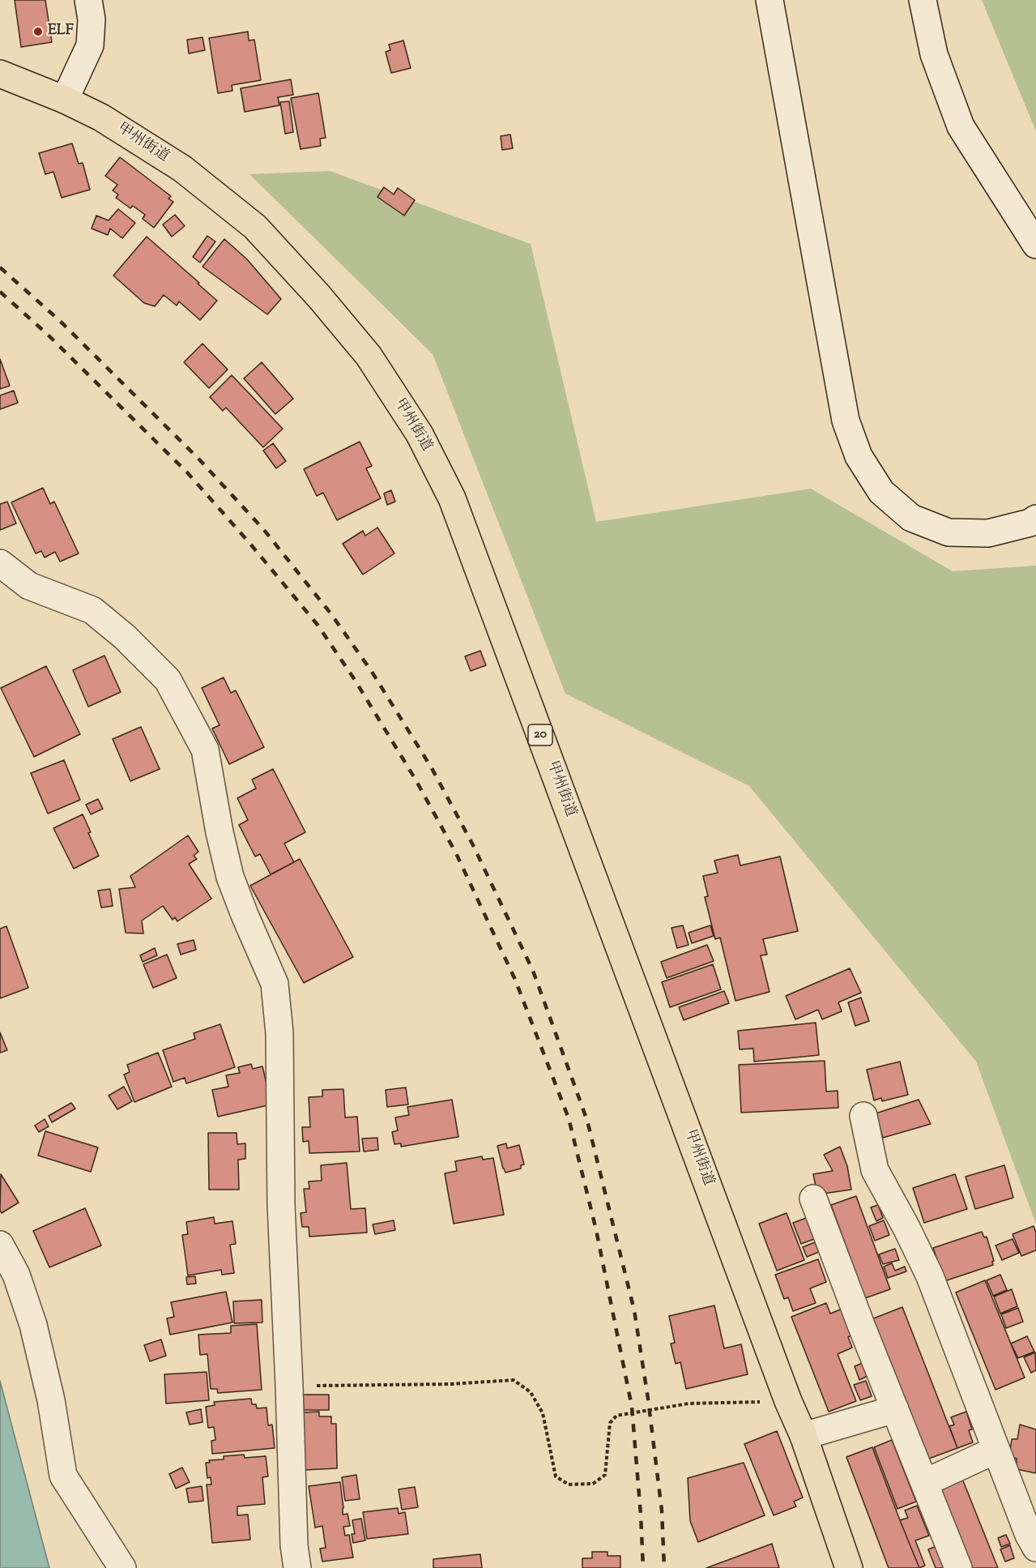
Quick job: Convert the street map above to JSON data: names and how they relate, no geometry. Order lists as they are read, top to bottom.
{
  "streets": {
    "highway": ["甲州街道", "20"]
  },
  "places": ["ELF"]
}
